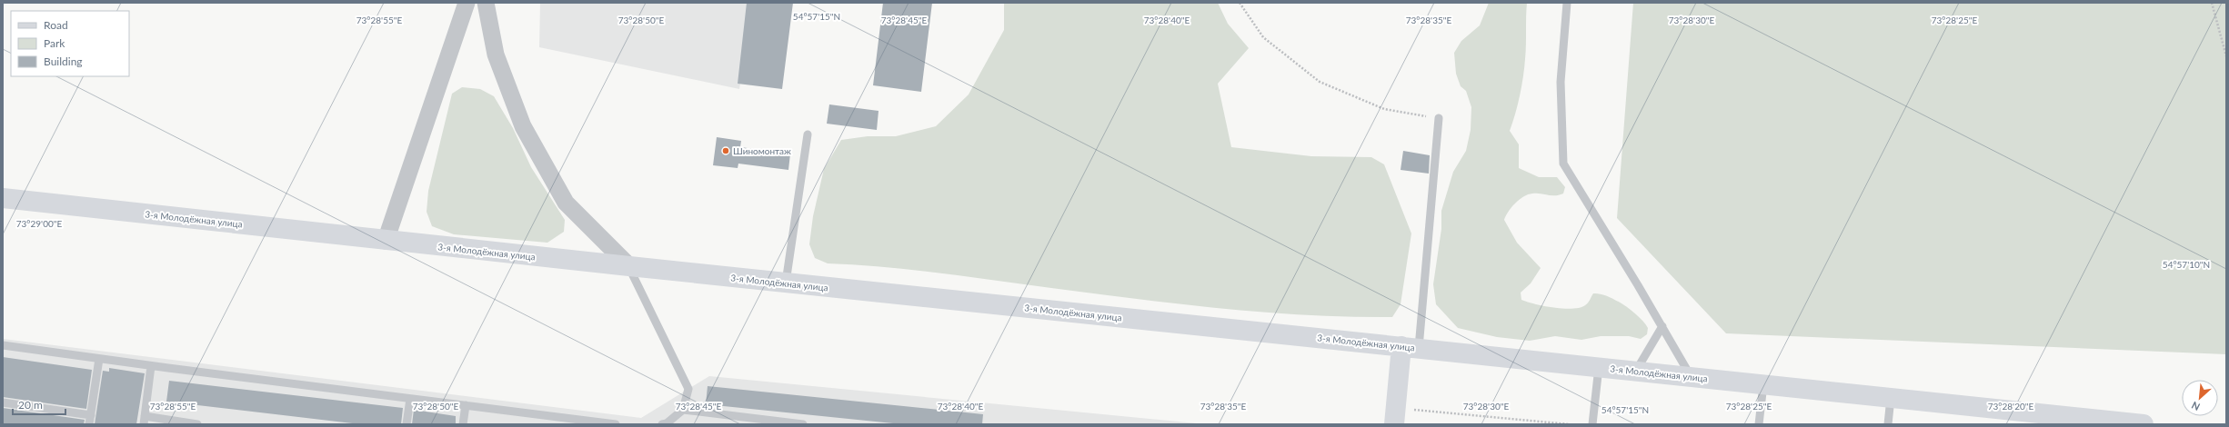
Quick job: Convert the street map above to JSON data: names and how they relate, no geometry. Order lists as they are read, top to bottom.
{
  "streets": {
    "main road": ["3-я Молодёжная улица"]
  },
  "places": ["Шиномонтаж"],
  "legend": ["Road", "Park", "Building"],
  "scale_bar": "20 m",
  "north": "bottom left",
  "coordinates": [
    "54°57'15\"N",
    "73°28'55\"E",
    "73°28'50\"E",
    "73°28'45\"E",
    "73°28'40\"E",
    "73°28'35\"E",
    "73°28'30\"E",
    "73°28'25\"E",
    "73°29'00\"E",
    "54°57'10\"N",
    "73°28'20\"E"
  ]
}
